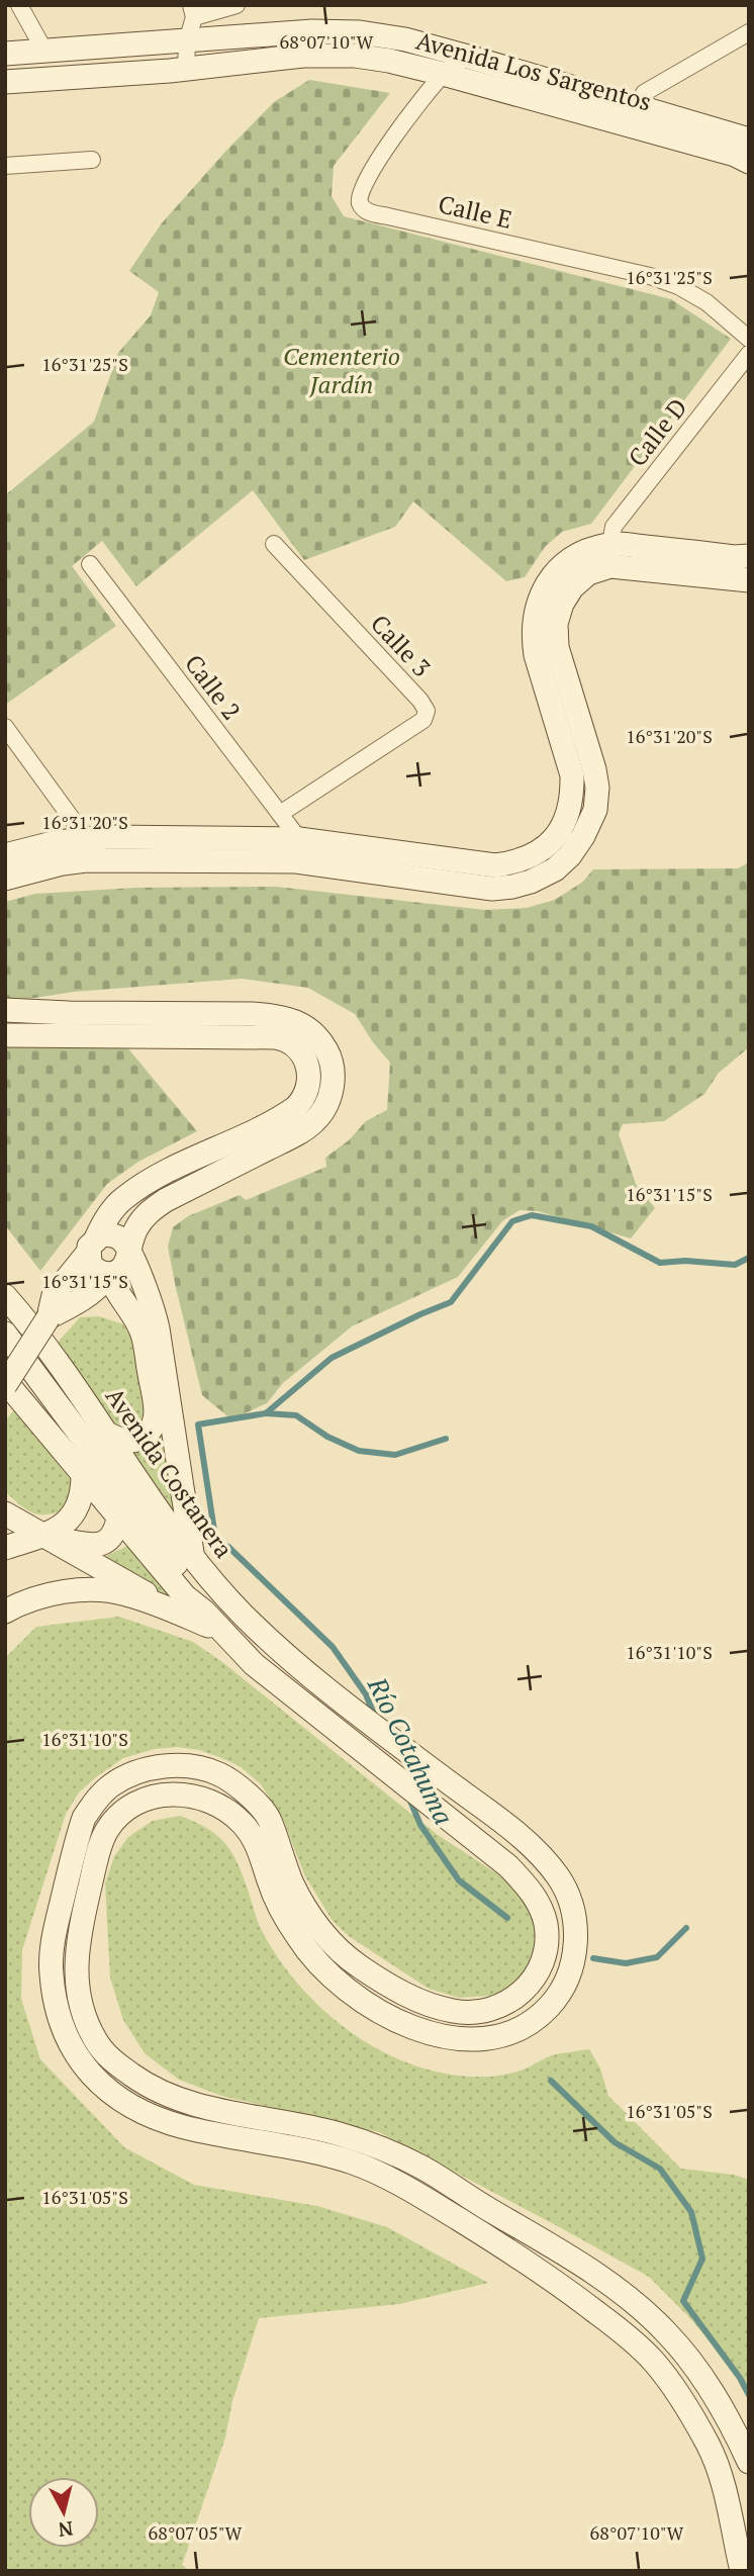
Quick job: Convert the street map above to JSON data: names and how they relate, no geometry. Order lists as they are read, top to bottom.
{
  "streets": {
    "main road": ["Avenida Los Sargentos", "Avenida Costanera"],
    "street": [
      "Calle E",
      "Calle D",
      "Calle 3",
      "Calle 2"
    ]
  },
  "crossings": [
    ["Avenida Los Sargentos", "Calle E"],
    ["Calle 3", "Calle 2"]
  ],
  "water": ["Río Cotahuma"],
  "parks": ["Cementerio Jardín"],
  "north": "bottom",
  "coordinates": [
    "68°07'10\"W",
    "16°31'25\"S",
    "16°31'20\"S",
    "16°31'15\"S",
    "16°31'10\"S",
    "16°31'05\"S",
    "68°07'05\"W"
  ]
}
